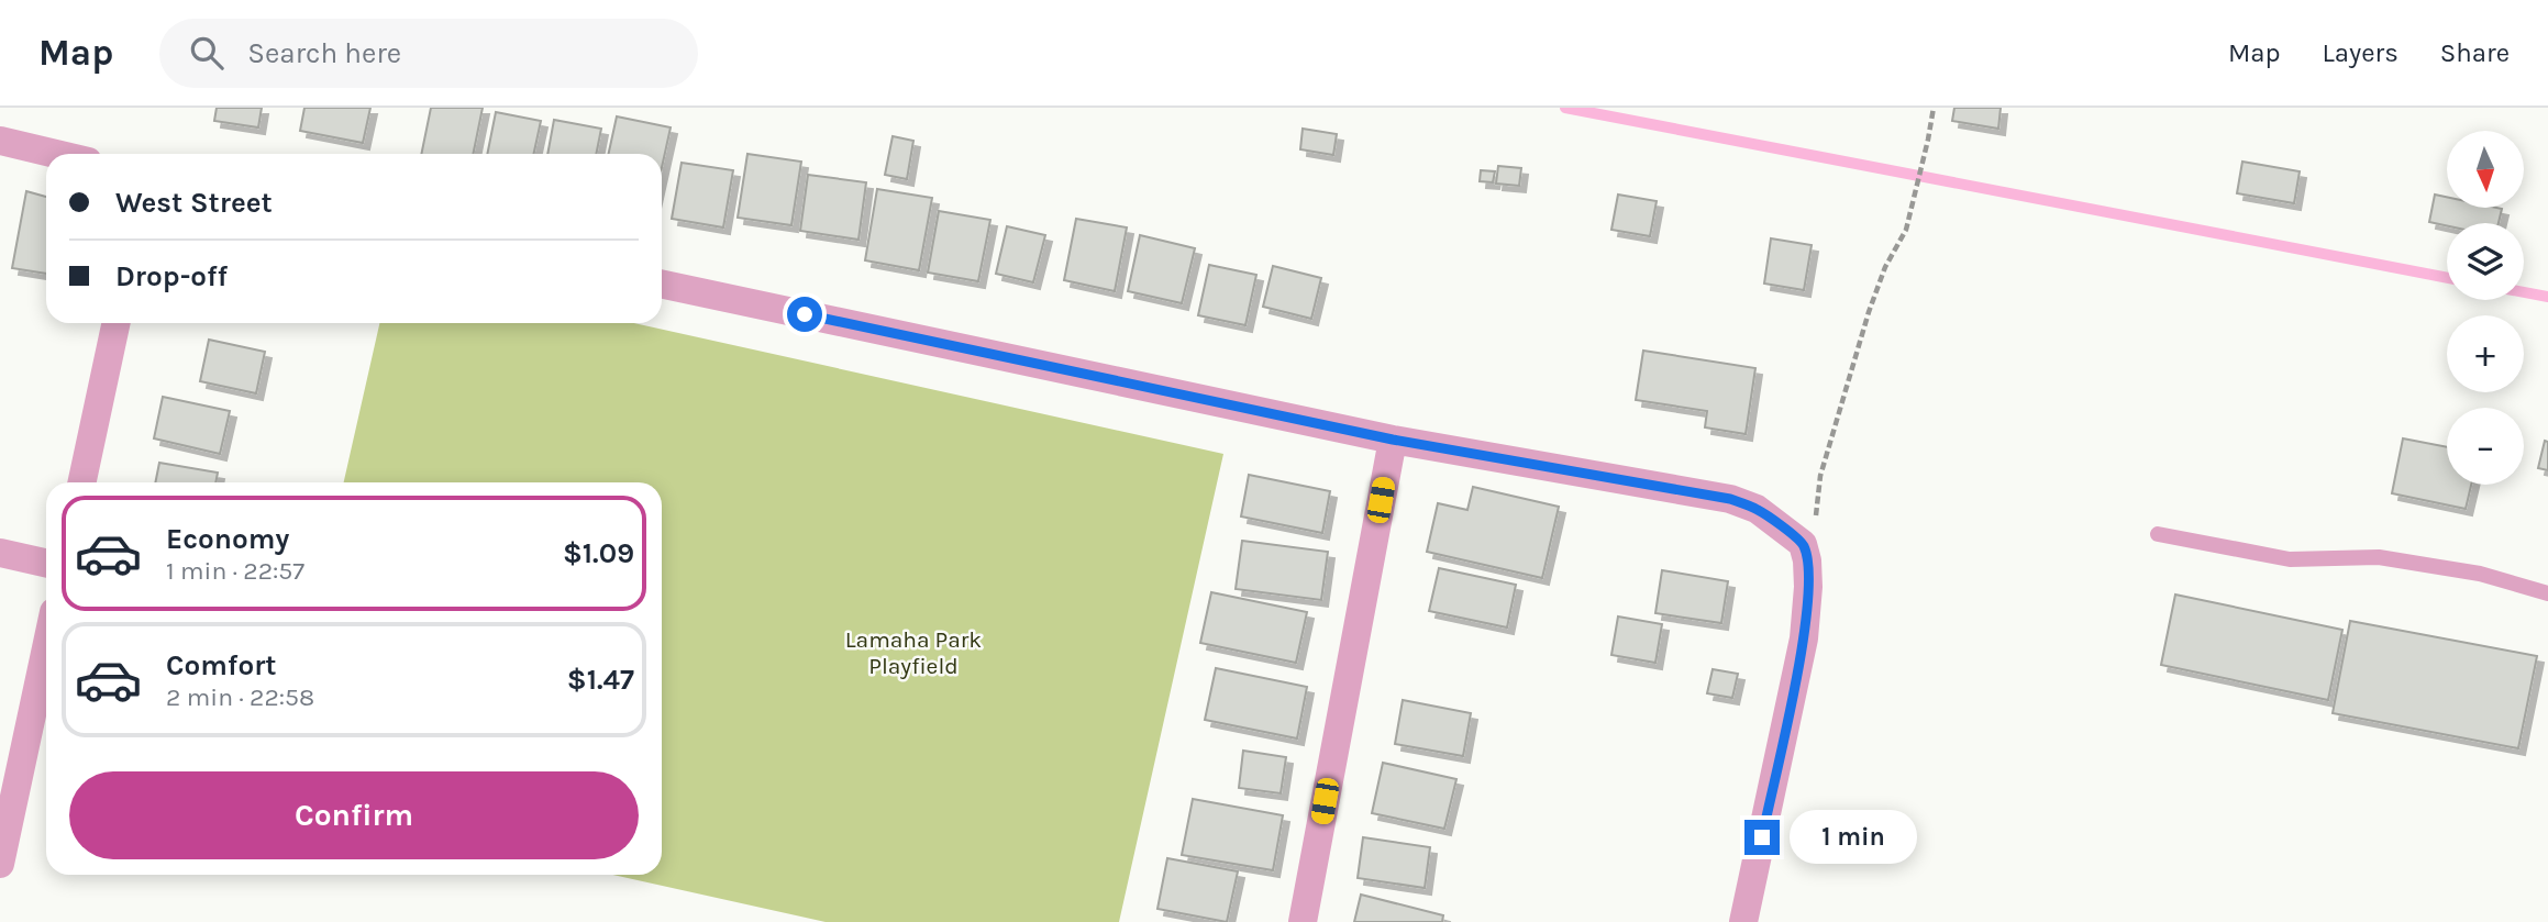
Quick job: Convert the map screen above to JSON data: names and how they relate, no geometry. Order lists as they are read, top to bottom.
{
  "parks": ["Lamaha Park Playfield"],
  "north": "bottom",
  "page": {
    "header": "Map",
    "search": "Search here",
    "nav": ["Map", "Layers", "Share"],
    "map_buttons": ["+", "−"],
    "banner": ["West Street", "Drop-off"],
    "list": [
      {
        "name": "Economy",
        "note": "1 min · 22:57",
        "value": "$1.09"
      },
      {
        "name": "Comfort",
        "note": "2 min · 22:58",
        "value": "$1.47"
      }
    ],
    "buttons": "Confirm",
    "bubble": "1 min"
  }
}
